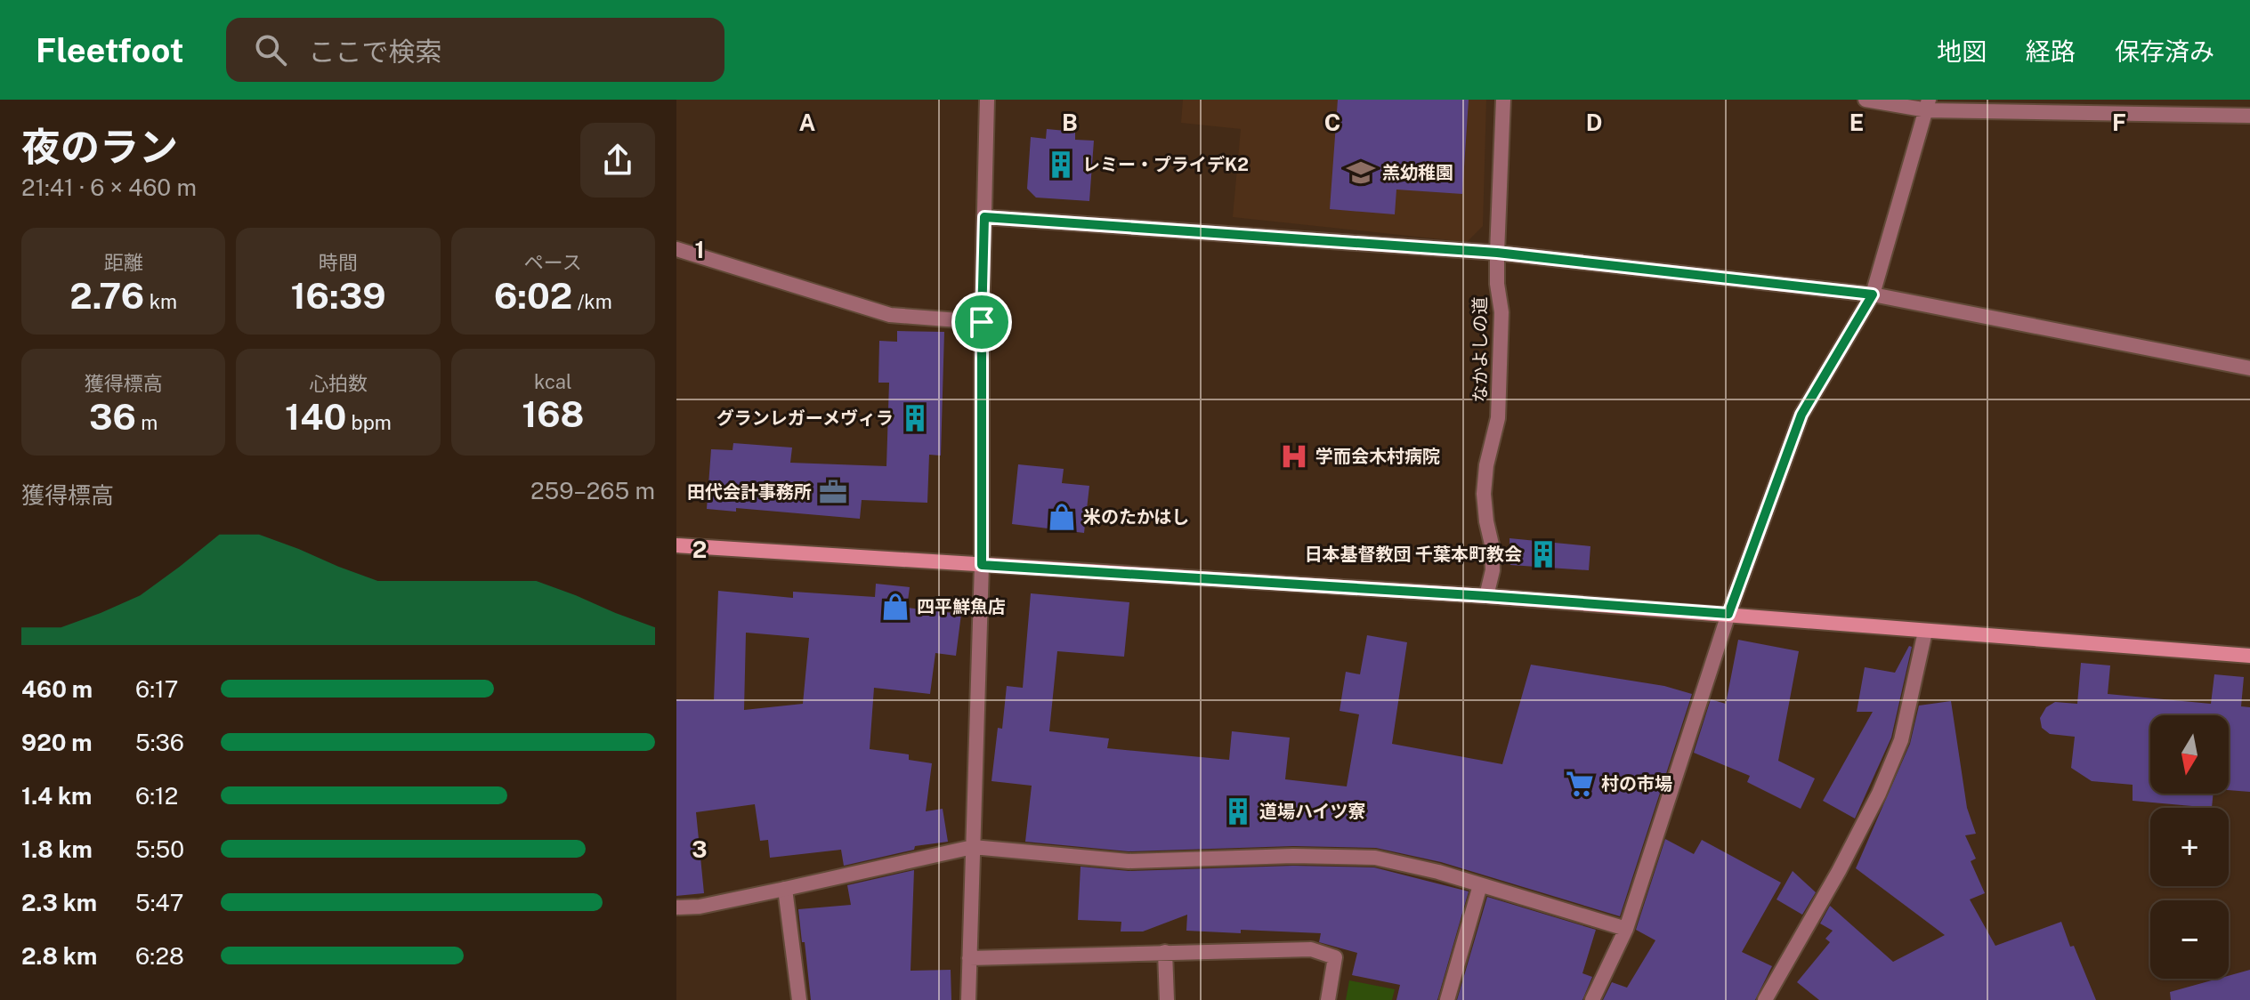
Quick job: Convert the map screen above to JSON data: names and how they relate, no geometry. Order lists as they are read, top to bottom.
{
  "streets": {
    "street": ["なかよしの道"]
  },
  "places": {
    "building": [
      "レミー・プライデK2",
      "グランレガーメヴィラ",
      "日本基督教団 千葉本町教会",
      "道場ハイツ寮"
    ],
    "school or university": ["羔幼稚園"],
    "hospital": ["学而会木村病院"],
    "office": ["田代会計事務所"],
    "shop": ["米のたかはし", "四平鮮魚店"],
    "supermarket": ["村の市場"]
  },
  "north": "bottom",
  "page": {
    "header": "Fleetfoot",
    "search": "ここで検索",
    "nav": ["地図", "経路", "保存済み"],
    "heading": ["夜のラン", "21:41 · 6 × 460 m"],
    "stats": [
      ["距離", "2.76 km"],
      ["時間", "16:39"],
      ["ペース", "6:02 /km"],
      ["獲得標高", "36 m"],
      ["心拍数", "140 bpm"],
      ["kcal", "168"]
    ],
    "chart": ["獲得標高", "259–265 m"],
    "list": [
      {
        "name": "460 m",
        "note": "6:17"
      },
      {
        "name": "920 m",
        "note": "5:36"
      },
      {
        "name": "1.4 km",
        "note": "6:12"
      },
      {
        "name": "1.8 km",
        "note": "5:50"
      },
      {
        "name": "2.3 km",
        "note": "5:47"
      },
      {
        "name": "2.8 km",
        "note": "6:28"
      }
    ],
    "map_buttons": ["+", "−"]
  },
  "grid": {
    "columns": [
      "A",
      "B",
      "C",
      "D",
      "E",
      "F"
    ],
    "rows": ["1", "2", "3"]
  }
}
